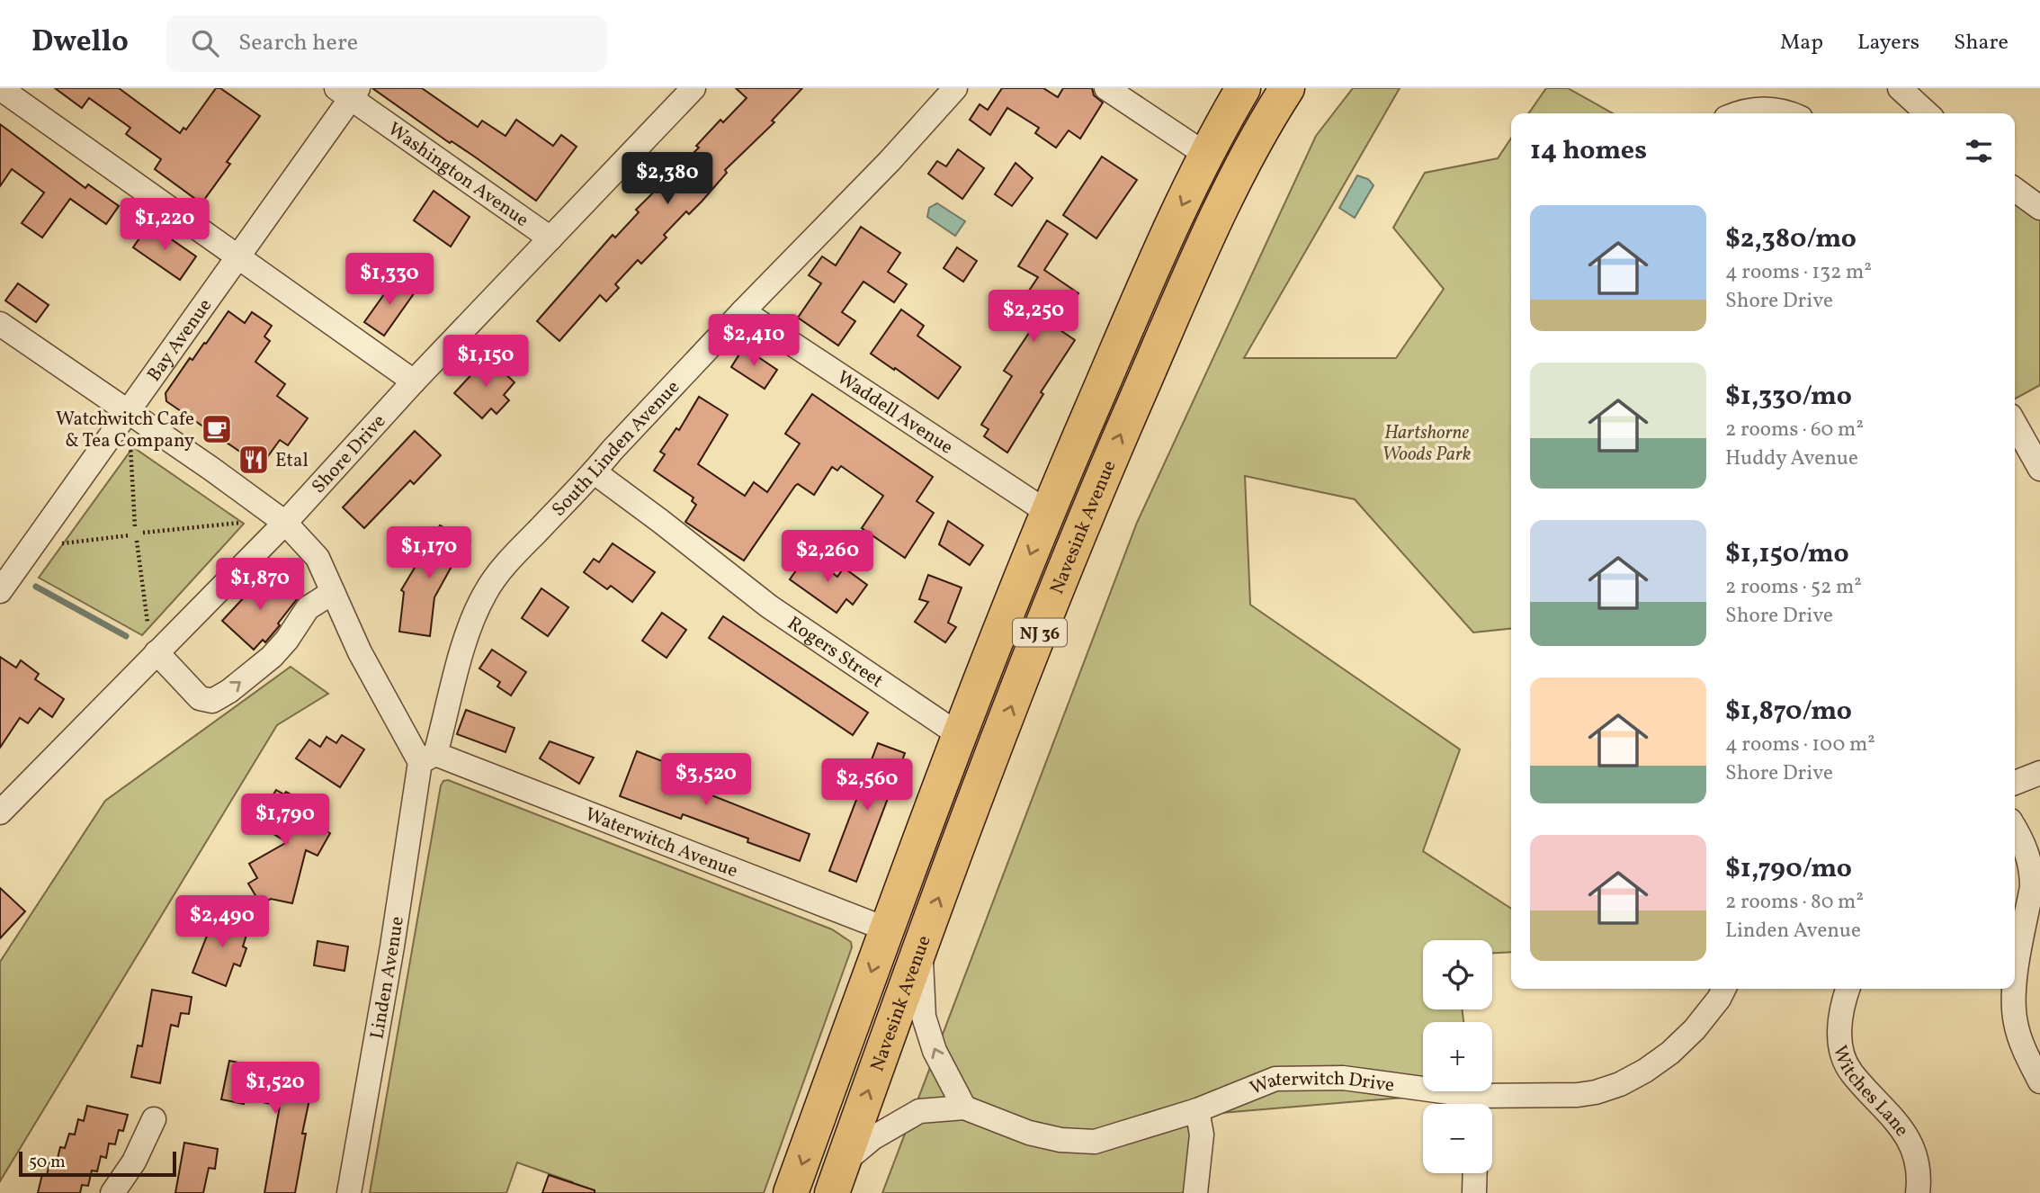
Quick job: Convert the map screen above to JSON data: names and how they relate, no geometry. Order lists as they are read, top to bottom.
{
  "streets": {
    "highway": ["Navesink Avenue", "NJ 36"],
    "street": [
      "Washington Avenue",
      "Bay Avenue",
      "Waddell Avenue",
      "South Linden Avenue",
      "Shore Drive",
      "Rogers Street",
      "Waterwitch Avenue",
      "Linden Avenue",
      "Waterwitch Drive",
      "Witches Lane"
    ]
  },
  "crossings": [
    ["Washington Avenue", "Bay Avenue"],
    ["Washington Avenue", "Shore Drive"],
    ["Waddell Avenue", "South Linden Avenue"],
    ["Waddell Avenue", "Navesink Avenue"],
    ["South Linden Avenue", "Rogers Street"],
    ["South Linden Avenue", "Waterwitch Avenue"],
    ["South Linden Avenue", "Linden Avenue"],
    ["Navesink Avenue", "Rogers Street"],
    ["Navesink Avenue", "Waterwitch Avenue"],
    ["Waterwitch Avenue", "Linden Avenue"]
  ],
  "parks": ["Hartshorne Woods Park"],
  "places": {
    "cafe": ["Watchwitch Cafe & Tea Company"],
    "restaurant": ["Etal"]
  },
  "scale_bar": "50 m",
  "page": {
    "header": "Dwello",
    "search": "Search here",
    "nav": ["Map", "Layers", "Share"],
    "heading": "14 homes",
    "price": [
      "$2,380",
      "$1,220",
      "$1,330",
      "$2,250",
      "$2,410",
      "$1,150",
      "$1,170",
      "$2,260",
      "$1,870",
      "$3,520",
      "$2,560",
      "$1,790",
      "$2,490",
      "$1,520"
    ],
    "list": [
      {
        "name": "$2,380/mo",
        "note": "4 rooms · 132 m² · Shore Drive"
      },
      {
        "name": "$1,330/mo",
        "note": "2 rooms · 60 m² · Huddy Avenue"
      },
      {
        "name": "$1,150/mo",
        "note": "2 rooms · 52 m² · Shore Drive"
      },
      {
        "name": "$1,870/mo",
        "note": "4 rooms · 100 m² · Shore Drive"
      },
      {
        "name": "$1,790/mo",
        "note": "2 rooms · 80 m² · Linden Avenue"
      }
    ],
    "map_buttons": ["+", "−"],
    "scale": "50 m"
  }
}
